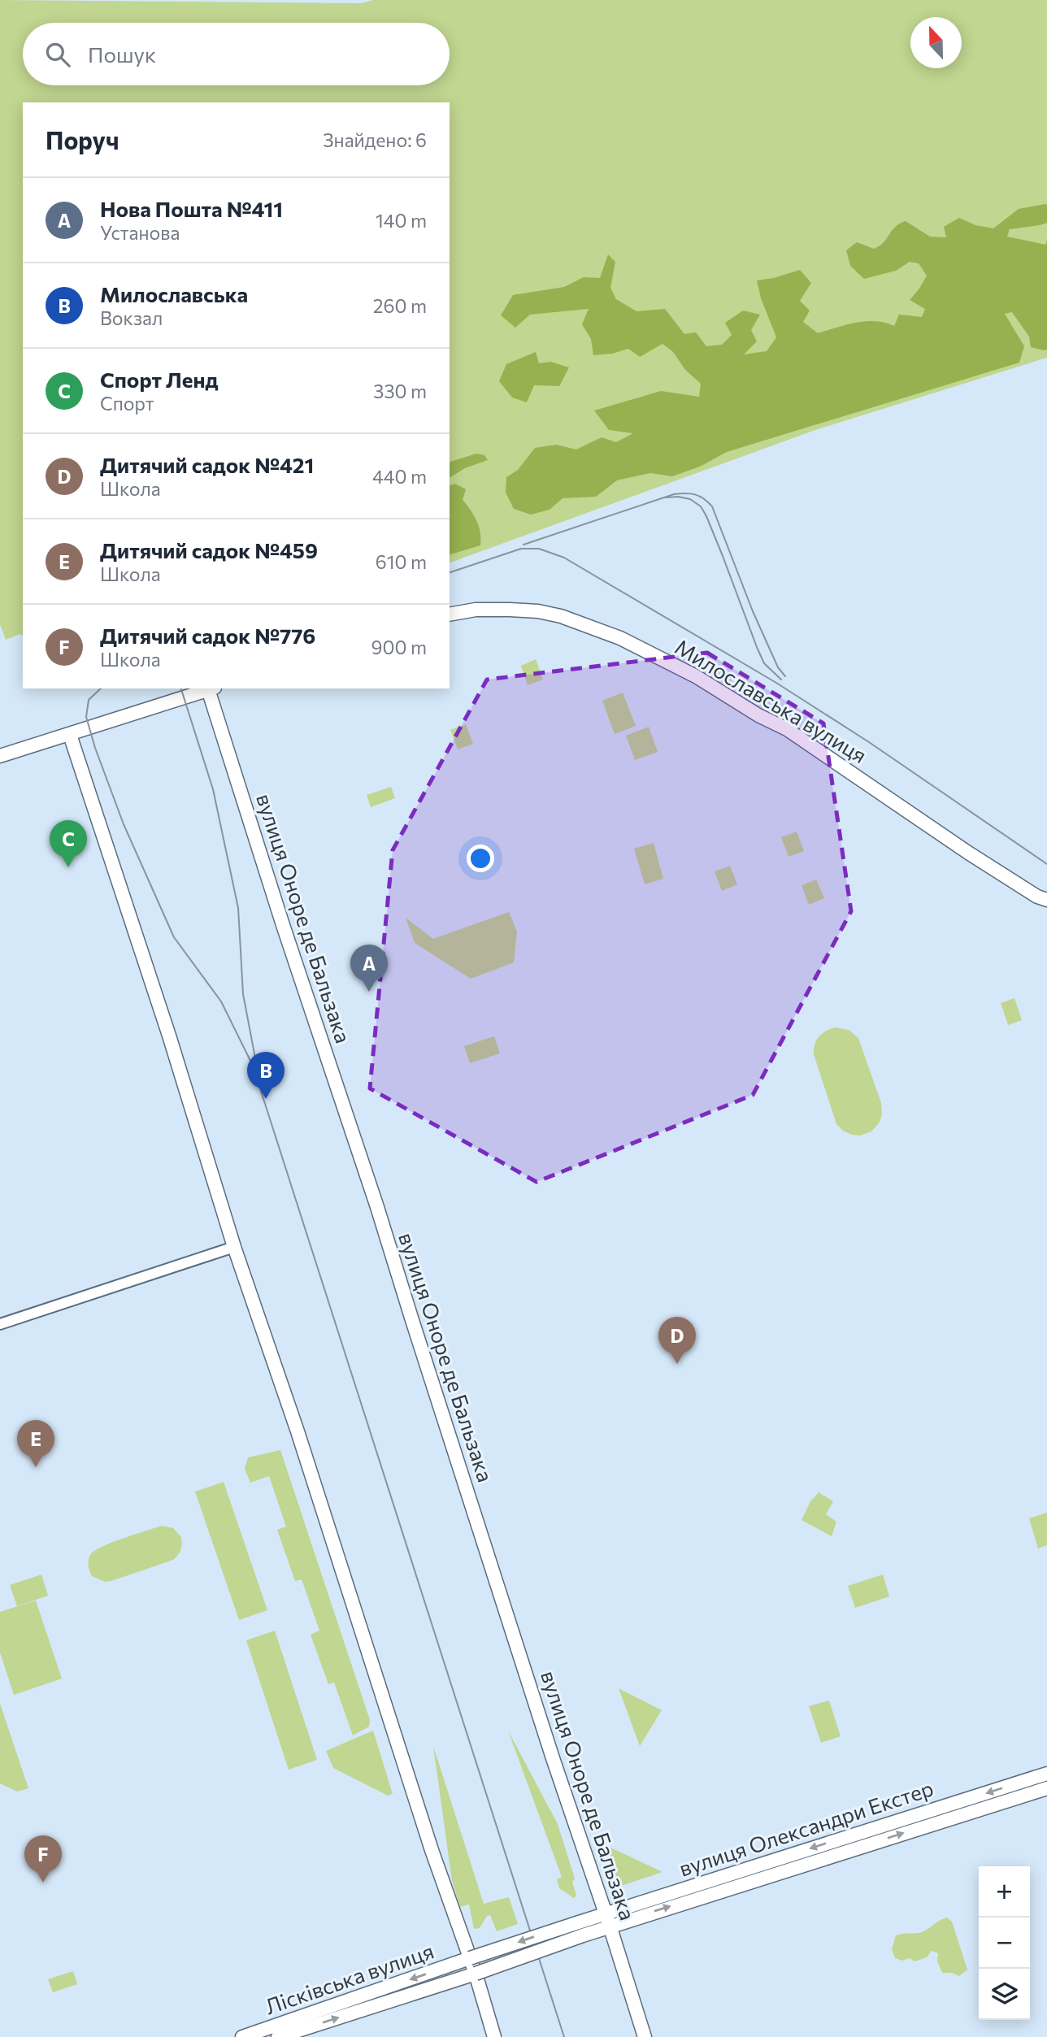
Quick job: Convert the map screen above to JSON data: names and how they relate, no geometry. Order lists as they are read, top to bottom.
{
  "streets": {
    "street": [
      "Милославська вулиця",
      "вулиця Оноре де Бальзака",
      "вулиця Олександри Екстер",
      "Лісківська вулиця"
    ]
  },
  "crossings": [
    ["вулиця Оноре де Бальзака", "вулиця Олександри Екстер"],
    ["вулиця Олександри Екстер", "Лісківська вулиця"]
  ],
  "north": "top",
  "page": {
    "search": "Пошук",
    "heading": ["Поруч", "Знайдено: 6"],
    "list": [
      {
        "mark": "A",
        "name": "Нова Пошта №411",
        "note": "Установа",
        "value": "140 m"
      },
      {
        "mark": "B",
        "name": "Милославська",
        "note": "Вокзал",
        "value": "260 m"
      },
      {
        "mark": "C",
        "name": "Спорт Ленд",
        "note": "Спорт",
        "value": "330 m"
      },
      {
        "mark": "D",
        "name": "Дитячий садок №421",
        "note": "Школа",
        "value": "440 m"
      },
      {
        "mark": "E",
        "name": "Дитячий садок №459",
        "note": "Школа",
        "value": "610 m"
      },
      {
        "mark": "F",
        "name": "Дитячий садок №776",
        "note": "Школа",
        "value": "900 m"
      }
    ],
    "pins": [
      "C",
      "A",
      "B",
      "D",
      "E",
      "F"
    ],
    "map_buttons": ["+", "−"]
  }
}
